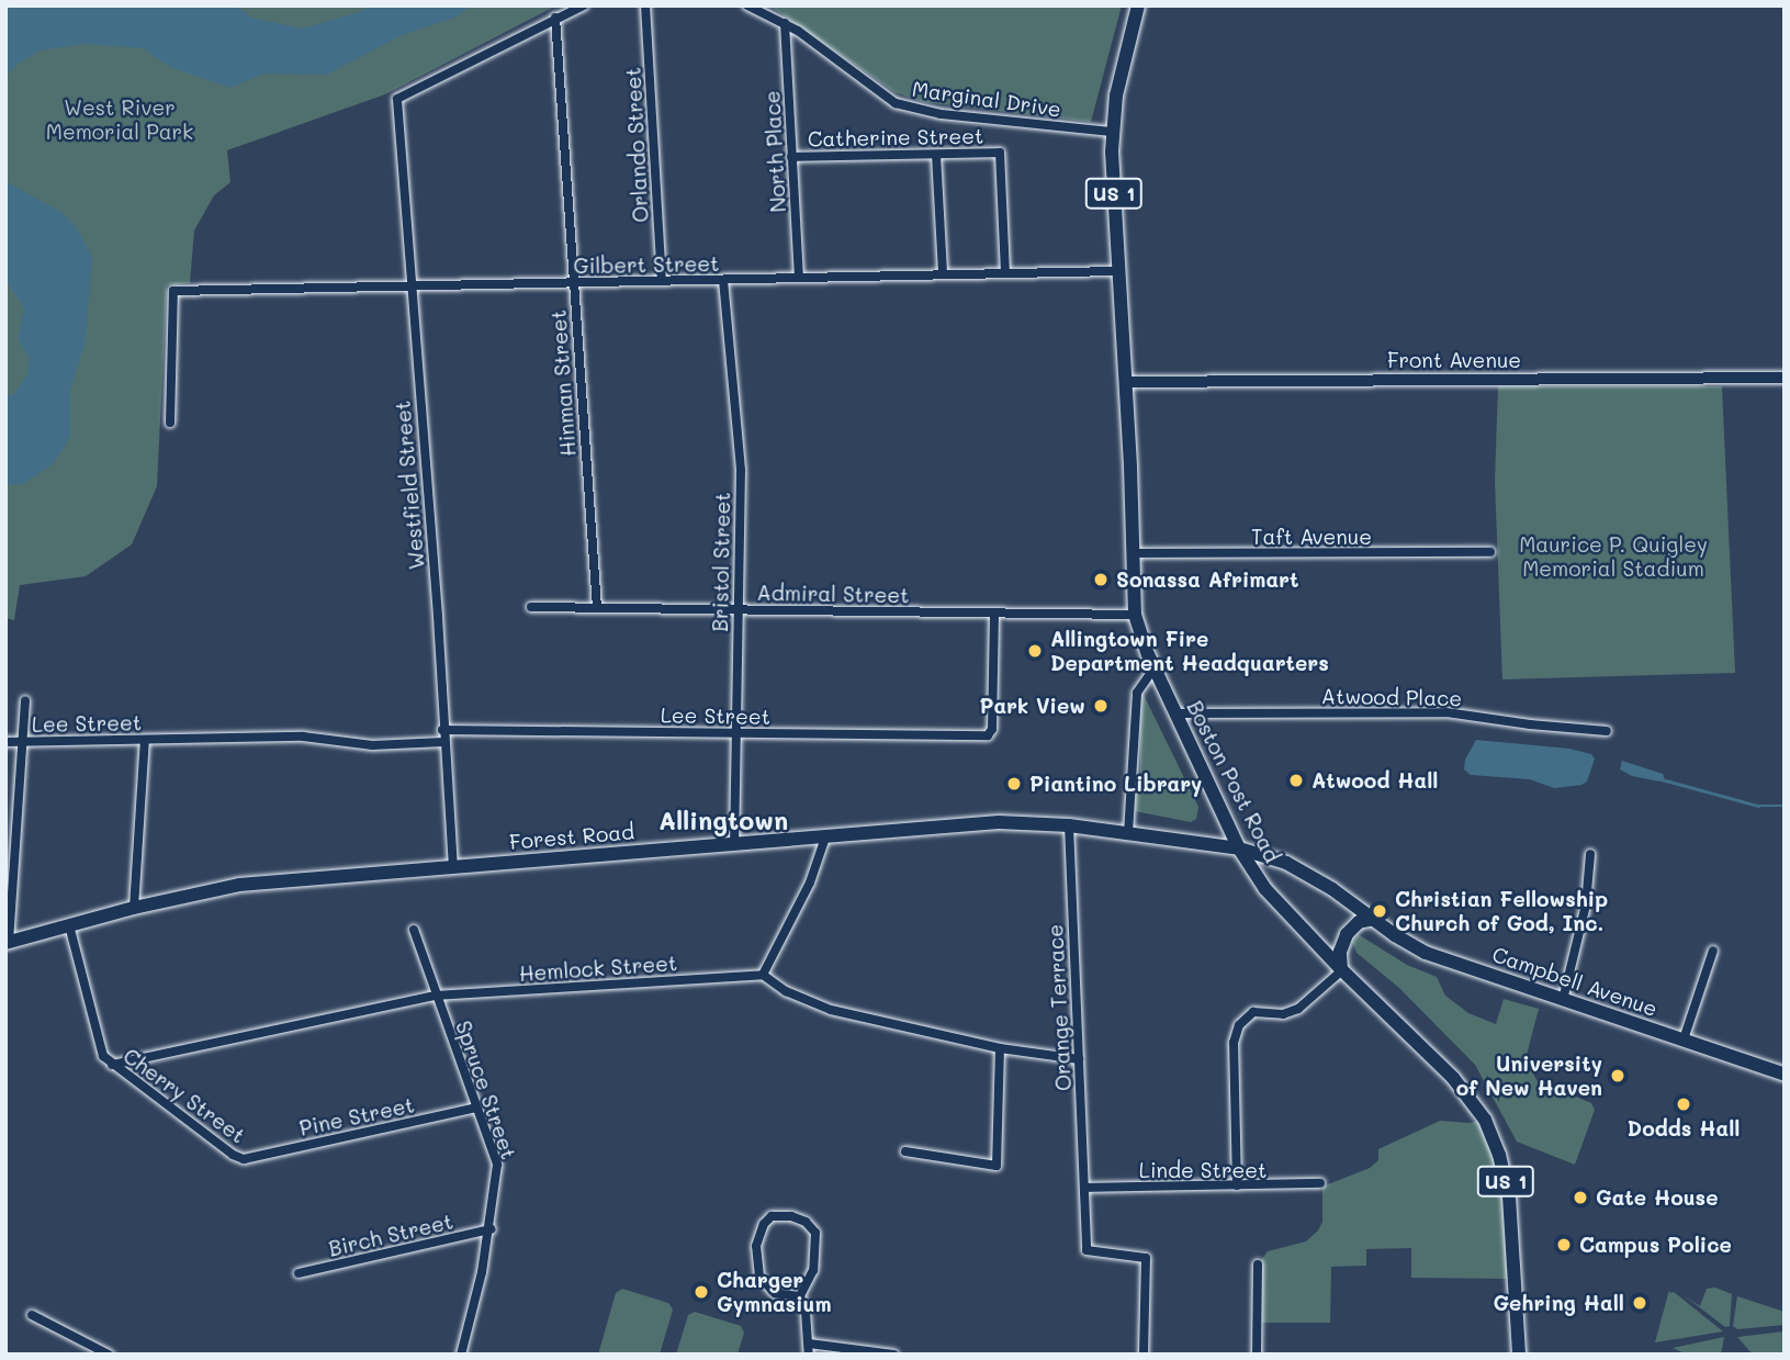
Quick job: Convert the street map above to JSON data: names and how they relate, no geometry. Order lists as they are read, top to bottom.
{
  "streets": {
    "main road": [
      "US 1",
      "Boston Post Road",
      "Forest Road",
      "Campbell Avenue"
    ],
    "street": [
      "Marginal Drive",
      "Catherine Street",
      "Orlando Street",
      "North Place",
      "Gilbert Street",
      "Front Avenue",
      "Hinman Street",
      "Westfield Street",
      "Taft Avenue",
      "Bristol Street",
      "Admiral Street",
      "Atwood Place",
      "Lee Street",
      "Hemlock Street",
      "Orange Terrace",
      "Spruce Street",
      "Cherry Street",
      "Pine Street",
      "Linde Street",
      "Birch Street"
    ]
  },
  "crossings": [
    ["Marginal Drive", "North Place"],
    ["Marginal Drive", "Boston Post Road"],
    ["Catherine Street", "North Place"],
    ["Catherine Street", "Gilbert Street"],
    ["Orlando Street", "Gilbert Street"],
    ["North Place", "Gilbert Street"],
    ["Gilbert Street", "Hinman Street"],
    ["Gilbert Street", "Westfield Street"],
    ["Gilbert Street", "Bristol Street"],
    ["Gilbert Street", "Boston Post Road"],
    ["Front Avenue", "Boston Post Road"],
    ["Hinman Street", "Westfield Street"],
    ["Hinman Street", "Admiral Street"],
    ["Westfield Street", "Lee Street"],
    ["Westfield Street", "Forest Road"],
    ["Taft Avenue", "Boston Post Road"],
    ["Bristol Street", "Admiral Street"],
    ["Bristol Street", "Lee Street"],
    ["Bristol Street", "Forest Road"],
    ["Admiral Street", "Lee Street"],
    ["Admiral Street", "Boston Post Road"],
    ["Atwood Place", "Boston Post Road"],
    ["Boston Post Road", "Forest Road"],
    ["Boston Post Road", "Campbell Avenue"],
    ["Forest Road", "Campbell Avenue"],
    ["Forest Road", "Orange Terrace"],
    ["Forest Road", "Cherry Street"],
    ["Hemlock Street", "Spruce Street"],
    ["Hemlock Street", "Cherry Street"],
    ["Orange Terrace", "Linde Street"],
    ["Spruce Street", "Pine Street"],
    ["Spruce Street", "Birch Street"],
    ["Cherry Street", "Pine Street"]
  ],
  "districts": ["Allingtown"],
  "parks": ["West River Memorial Park", "Maurice P. Quigley Memorial Stadium"],
  "places": [
    "Sonassa Afrimart",
    "Allingtown Fire Department Headquarters",
    "Park View",
    "Atwood Hall",
    "Piantino Library",
    "Christian Fellowship Church of God, Inc.",
    "University of New Haven",
    "Dodds Hall",
    "Gate House",
    "Campus Police",
    "Charger Gymnasium",
    "Gehring Hall"
  ]
}
